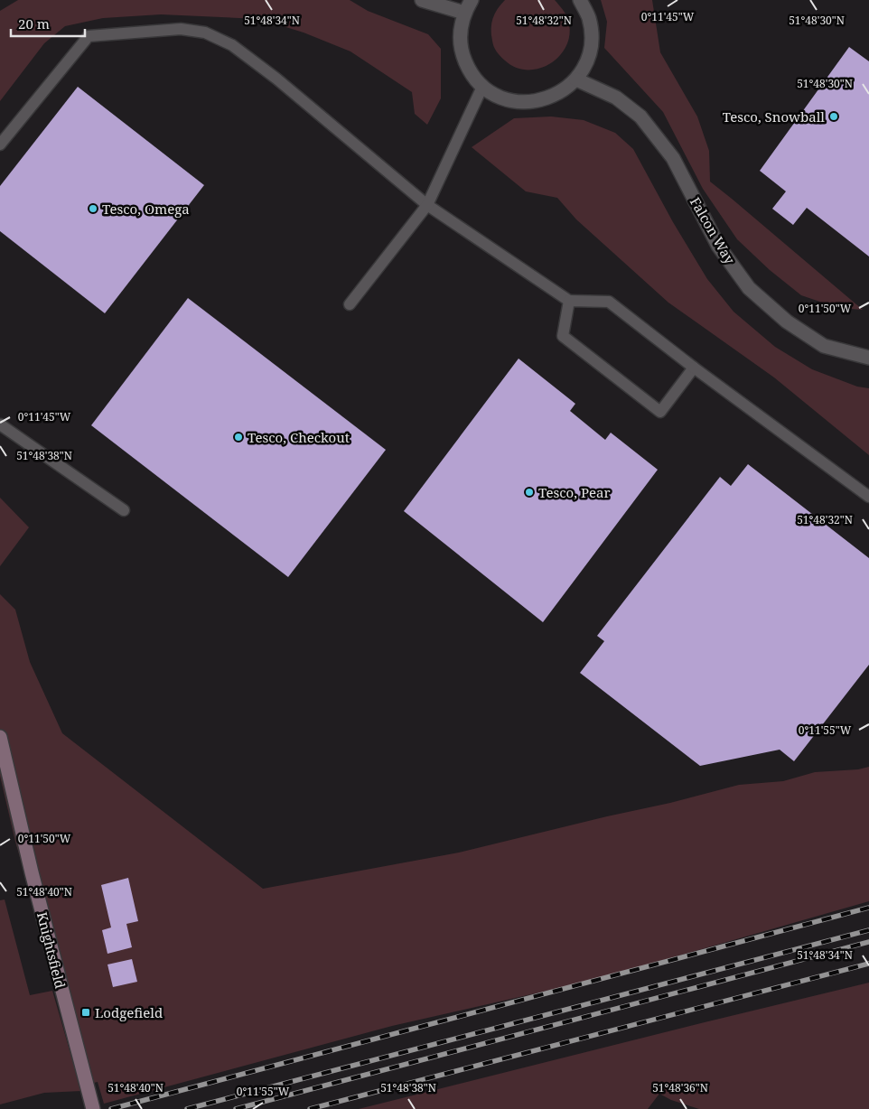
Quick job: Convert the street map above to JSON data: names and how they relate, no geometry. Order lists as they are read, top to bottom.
{
  "streets": {
    "street": ["Falcon Way", "Knightsfield"]
  },
  "places": {
    "other": [
      "Tesco, Snowball",
      "Tesco, Omega",
      "Tesco, Checkout",
      "Tesco, Pear"
    ],
    "transit": ["Lodgefield"]
  },
  "scale_bar": "20 m",
  "coordinates": [
    "0°11'45\"W",
    "51°48'32\"N",
    "51°48'34\"N",
    "51°48'30\"N",
    "0°11'50\"W",
    "51°48'38\"N",
    "0°11'55\"W",
    "51°48'40\"N",
    "51°48'36\"N"
  ]
}
